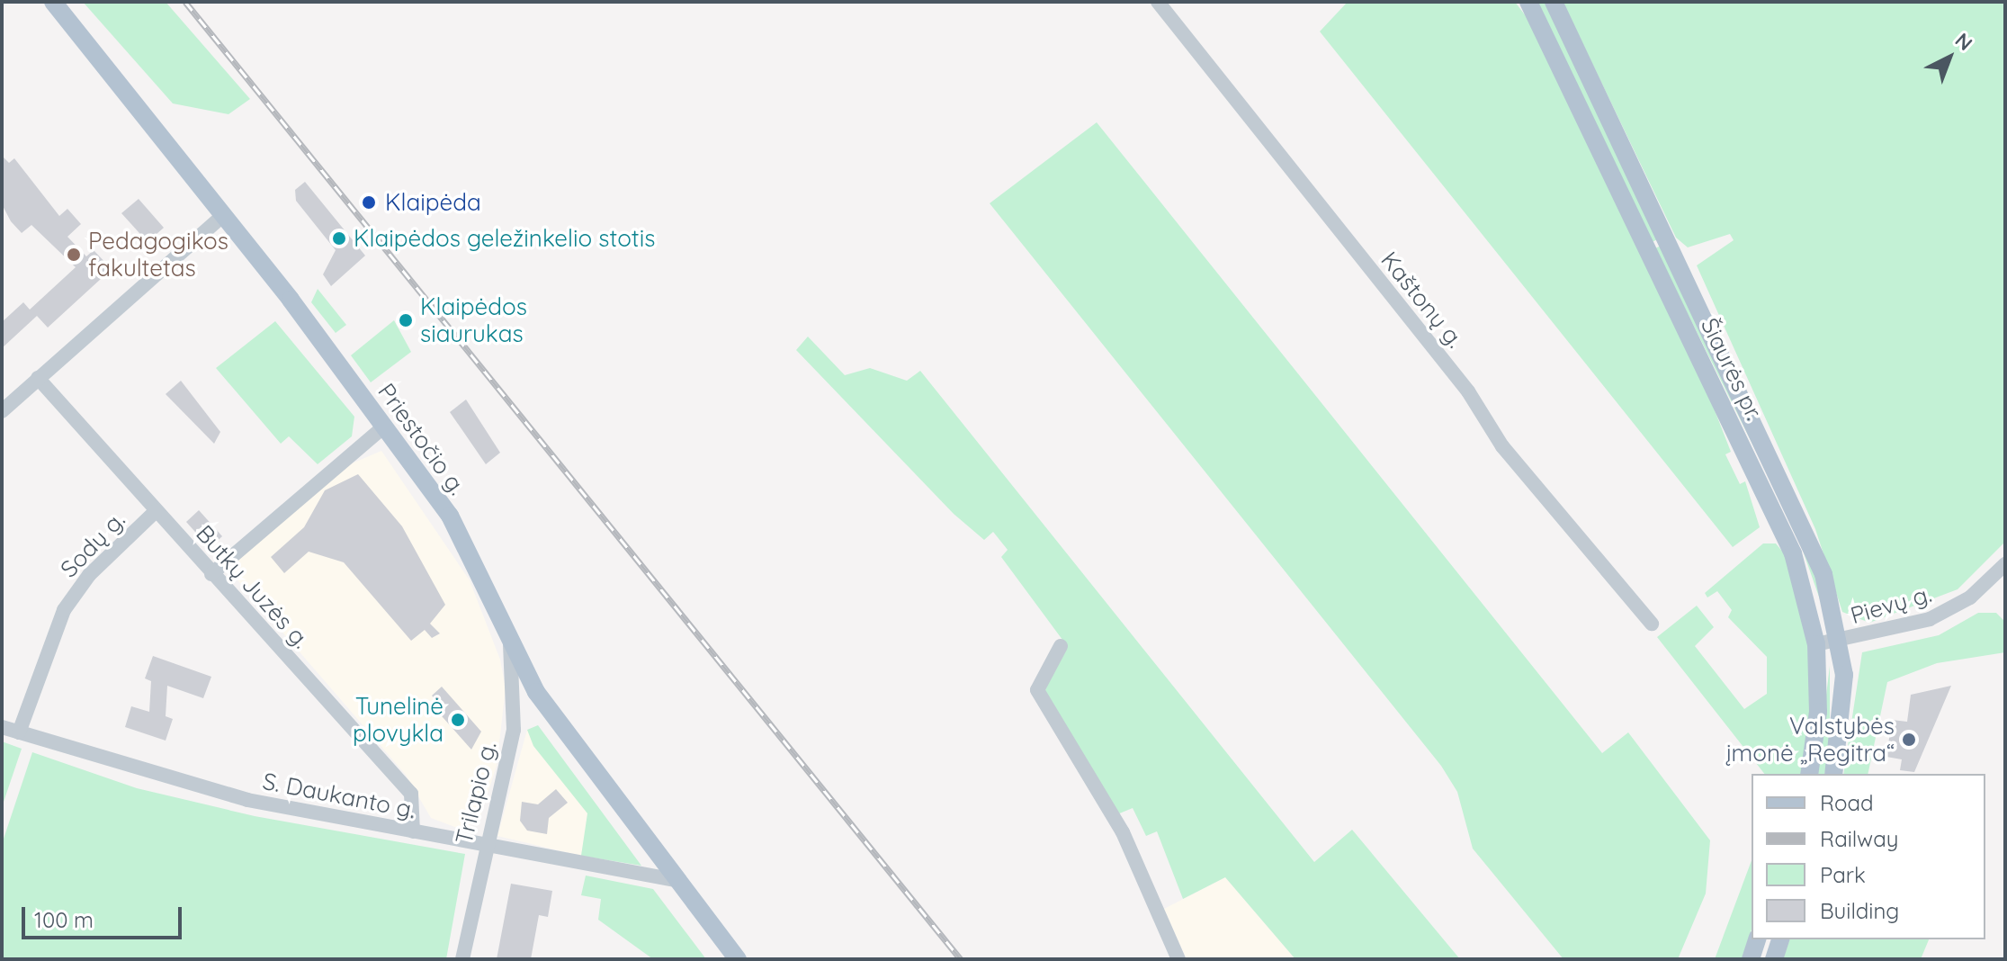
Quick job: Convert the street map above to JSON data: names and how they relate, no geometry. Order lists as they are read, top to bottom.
{
  "streets": {
    "main road": ["Šiaurės pr.", "Priestočio g."],
    "street": [
      "Kaštonų g.",
      "Sodų g.",
      "Butkų Juzės g.",
      "Pievų g.",
      "Trilapio g.",
      "S. Daukanto g."
    ]
  },
  "crossings": [
    ["Šiaurės pr.", "Pievų g."],
    ["Priestočio g.", "Trilapio g."],
    ["Priestočio g.", "S. Daukanto g."],
    ["Sodų g.", "Butkų Juzės g."],
    ["Sodų g.", "S. Daukanto g."],
    ["Butkų Juzės g.", "S. Daukanto g."],
    ["Trilapio g.", "S. Daukanto g."]
  ],
  "places": [
    "Klaipėda",
    "Klaipėdos geležinkelio stotis",
    "Pedagogikos fakultetas",
    "Klaipėdos siaurukas",
    "Tunelinė plovykla",
    "Valstybės įmonė „Regitra“"
  ],
  "legend": [
    "Road",
    "Railway",
    "Park",
    "Building"
  ],
  "scale_bar": "100 m",
  "north": "top right"
}
